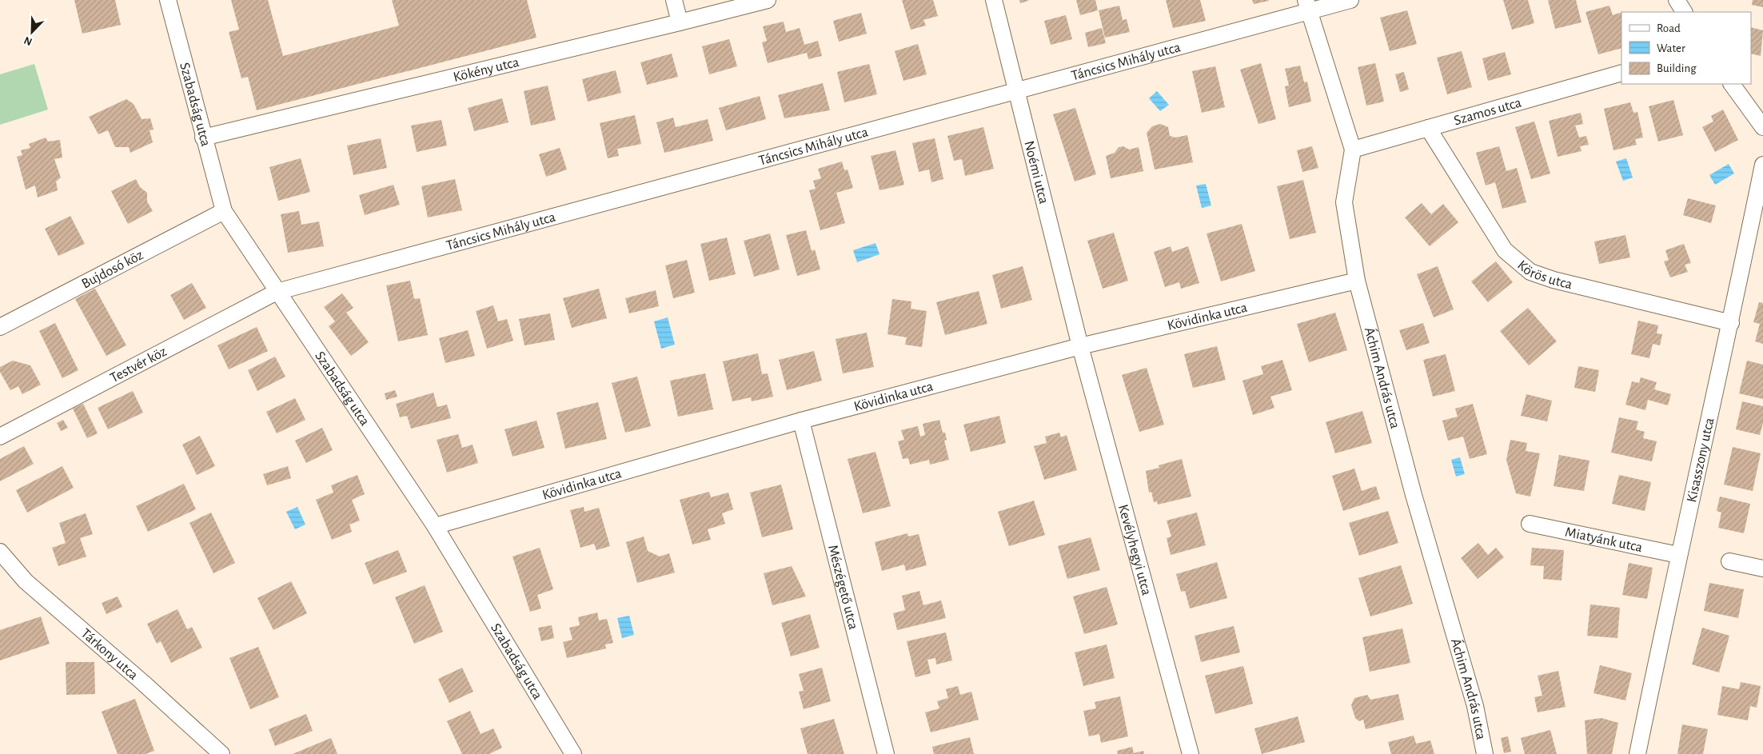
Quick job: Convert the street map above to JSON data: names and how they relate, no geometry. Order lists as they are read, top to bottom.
{
  "streets": {
    "street": [
      "Táncsics Mihály utca",
      "Kökény utca",
      "Szabadság utca",
      "Szamos utca",
      "Noémi utca",
      "Bujdosó köz",
      "Körös utca",
      "Kövidinka utca",
      "Testvér köz",
      "Áchim András utca",
      "Kisasszony utca",
      "Miatyánk utca",
      "Kevélyhegyi utca",
      "Mészégető utca",
      "Tárkony utca"
    ]
  },
  "crossings": [
    ["Táncsics Mihály utca", "Szabadság utca"],
    ["Táncsics Mihály utca", "Noémi utca"],
    ["Táncsics Mihály utca", "Testvér köz"],
    ["Táncsics Mihály utca", "Áchim András utca"],
    ["Kökény utca", "Szabadság utca"],
    ["Szabadság utca", "Bujdosó köz"],
    ["Szabadság utca", "Kövidinka utca"],
    ["Szabadság utca", "Testvér köz"],
    ["Szamos utca", "Körös utca"],
    ["Szamos utca", "Áchim András utca"],
    ["Noémi utca", "Kövidinka utca"],
    ["Noémi utca", "Kevélyhegyi utca"],
    ["Körös utca", "Kisasszony utca"],
    ["Kövidinka utca", "Áchim András utca"],
    ["Kövidinka utca", "Kevélyhegyi utca"],
    ["Kövidinka utca", "Mészégető utca"],
    ["Kisasszony utca", "Miatyánk utca"]
  ],
  "legend": ["Road", "Water", "Building"],
  "north": "bottom left"
}
